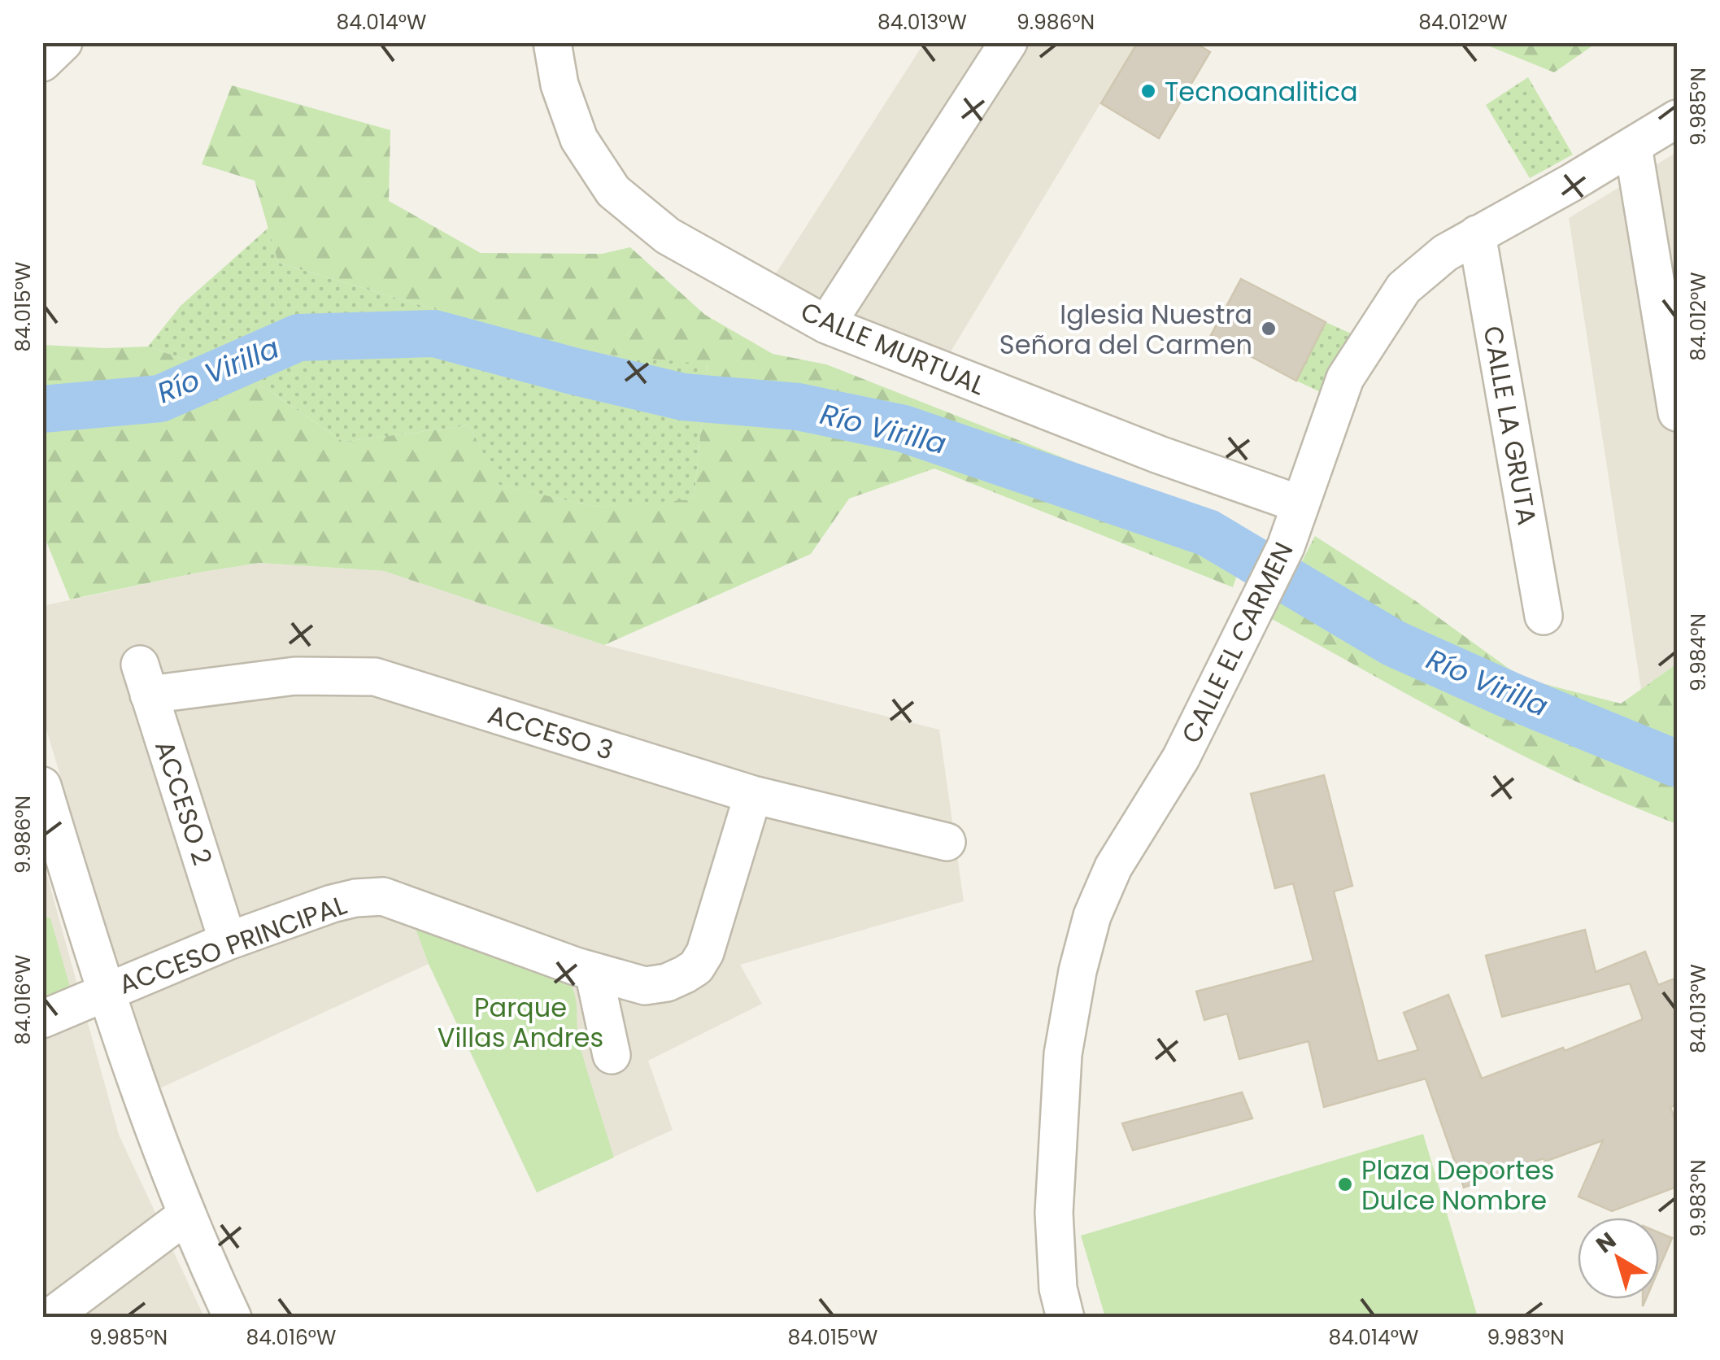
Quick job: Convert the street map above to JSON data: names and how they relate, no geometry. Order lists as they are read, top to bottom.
{
  "streets": {
    "street": [
      "CALLE MURTUAL",
      "CALLE LA GRUTA",
      "CALLE EL CARMEN",
      "ACCESO 3",
      "ACCESO 2",
      "ACCESO PRINCIPAL"
    ]
  },
  "crossings": [
    ["CALLE MURTUAL", "CALLE EL CARMEN"],
    ["CALLE LA GRUTA", "CALLE EL CARMEN"],
    ["ACCESO 3", "ACCESO 2"],
    ["ACCESO 3", "ACCESO PRINCIPAL"],
    ["ACCESO 2", "ACCESO PRINCIPAL"]
  ],
  "water": ["Río Virilla"],
  "parks": ["Parque Villas Andres"],
  "places": ["Tecnoanalitica", "Iglesia Nuestra Señora del Carmen", "Plaza Deportes Dulce Nombre"],
  "north": "top left",
  "coordinates": [
    "84.014°W",
    "84.013°W",
    "9.986°N",
    "84.012°W",
    "9.985°N",
    "84.015°W",
    "9.984°N",
    "84.016°W",
    "9.983°N"
  ]
}
